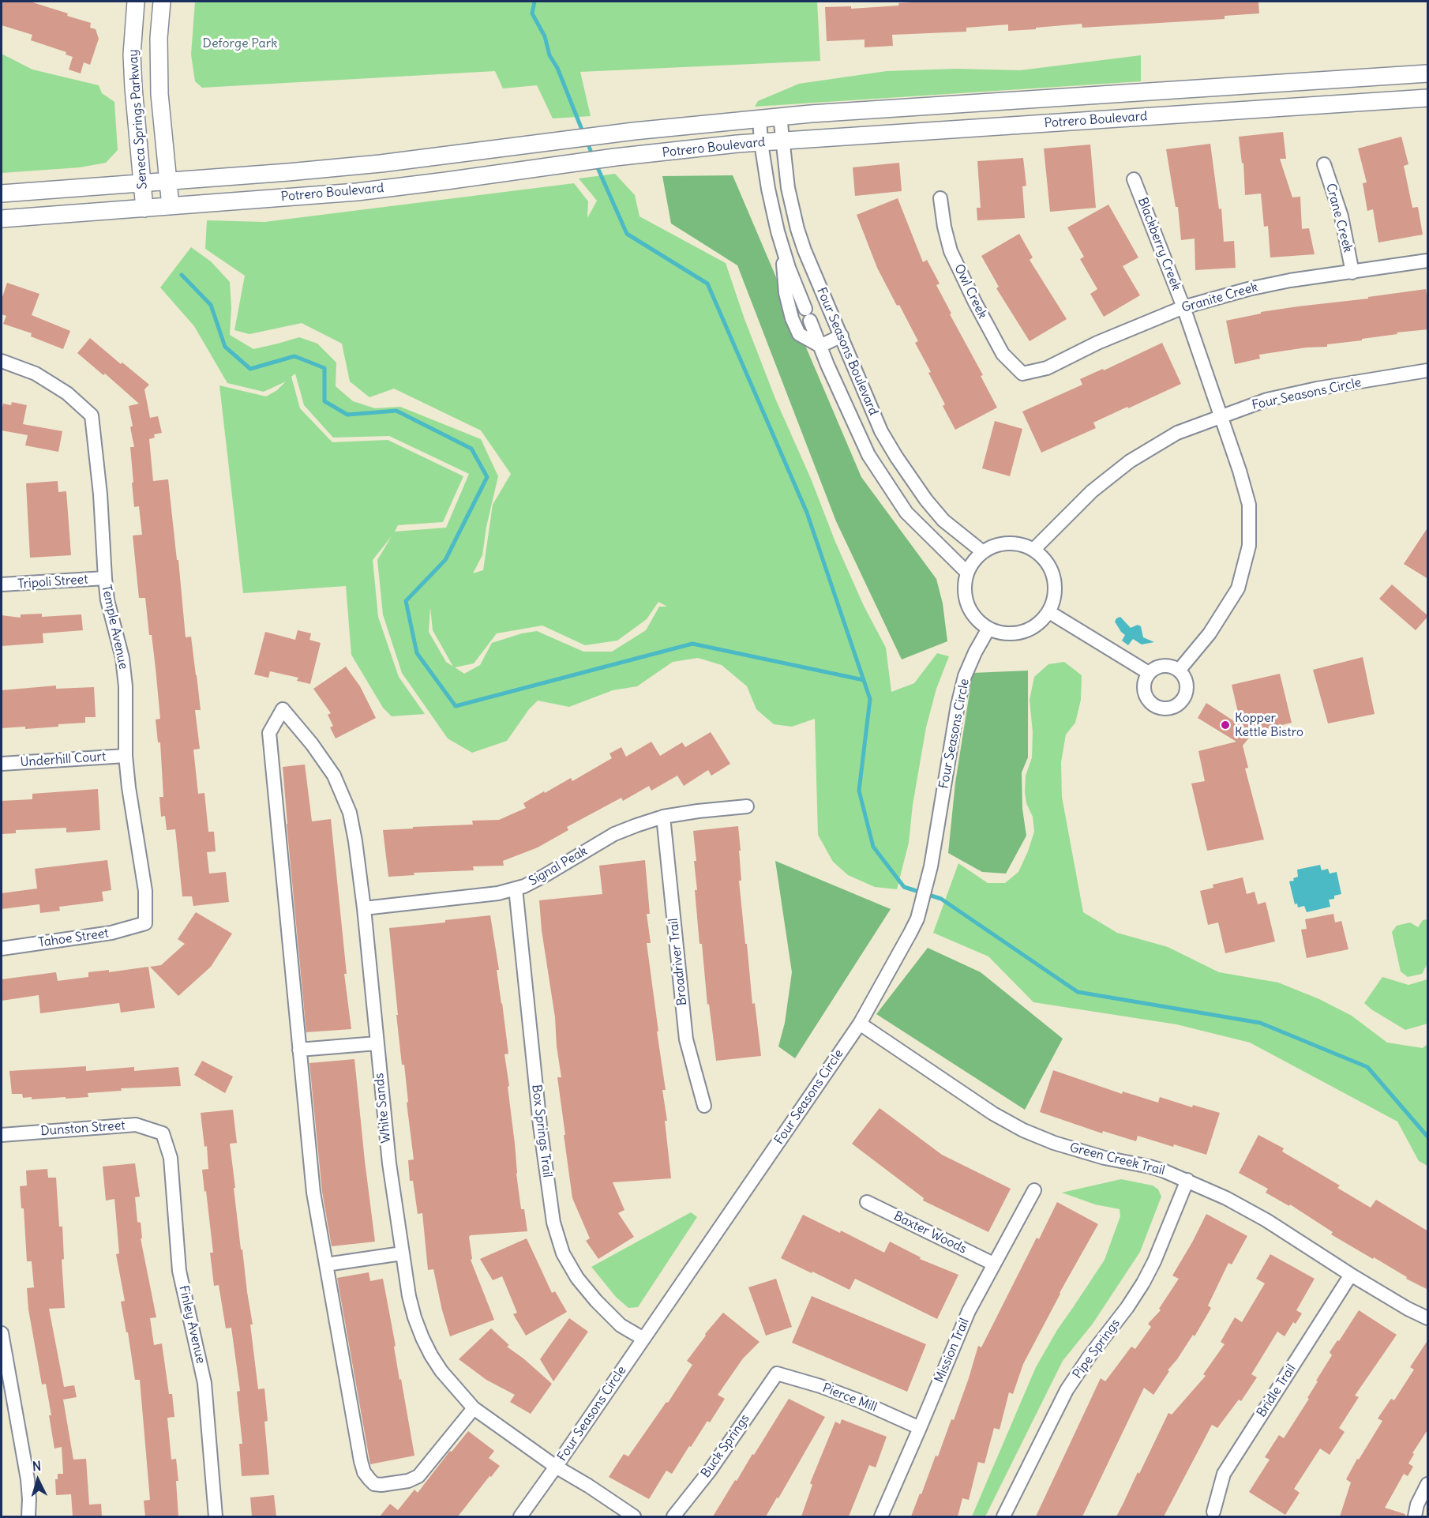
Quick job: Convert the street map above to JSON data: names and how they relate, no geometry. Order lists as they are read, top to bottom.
{
  "streets": {
    "street": [
      "Seneca Springs Parkway",
      "Potrero Boulevard",
      "Crane Creek",
      "Blackberry Creek",
      "Owl Creek",
      "Granite Creek",
      "Four Seasons Boulevard",
      "Four Seasons Circle",
      "Tripoli Street",
      "Temple Avenue",
      "Underhill Court",
      "Signal Peak",
      "Tahoe Street",
      "Broadriver Trail",
      "White Sands",
      "Dunston Street",
      "Box Springs Trail",
      "Green Creek Trail",
      "Baxter Woods",
      "Finley Avenue",
      "Pipe Springs",
      "Mission Trail",
      "Bridle Trail",
      "Pierce Mill",
      "Buck Springs"
    ]
  },
  "crossings": [
    ["Seneca Springs Parkway", "Potrero Boulevard"],
    ["Potrero Boulevard", "Four Seasons Boulevard"],
    ["Crane Creek", "Granite Creek"],
    ["Blackberry Creek", "Granite Creek"],
    ["Blackberry Creek", "Four Seasons Circle"],
    ["Owl Creek", "Granite Creek"],
    ["Four Seasons Boulevard", "Four Seasons Circle"],
    ["Four Seasons Circle", "White Sands"],
    ["Four Seasons Circle", "Box Springs Trail"],
    ["Four Seasons Circle", "Green Creek Trail"],
    ["Tripoli Street", "Temple Avenue"],
    ["Temple Avenue", "Underhill Court"],
    ["Temple Avenue", "Tahoe Street"],
    ["Signal Peak", "Broadriver Trail"],
    ["Signal Peak", "White Sands"],
    ["Signal Peak", "Box Springs Trail"],
    ["Dunston Street", "Finley Avenue"],
    ["Green Creek Trail", "Pipe Springs"],
    ["Green Creek Trail", "Bridle Trail"],
    ["Baxter Woods", "Mission Trail"],
    ["Mission Trail", "Pierce Mill"],
    ["Pierce Mill", "Buck Springs"]
  ],
  "parks": ["Deforge Park"],
  "places": ["Kopper Kettle Bistro"],
  "north": "top"
}
